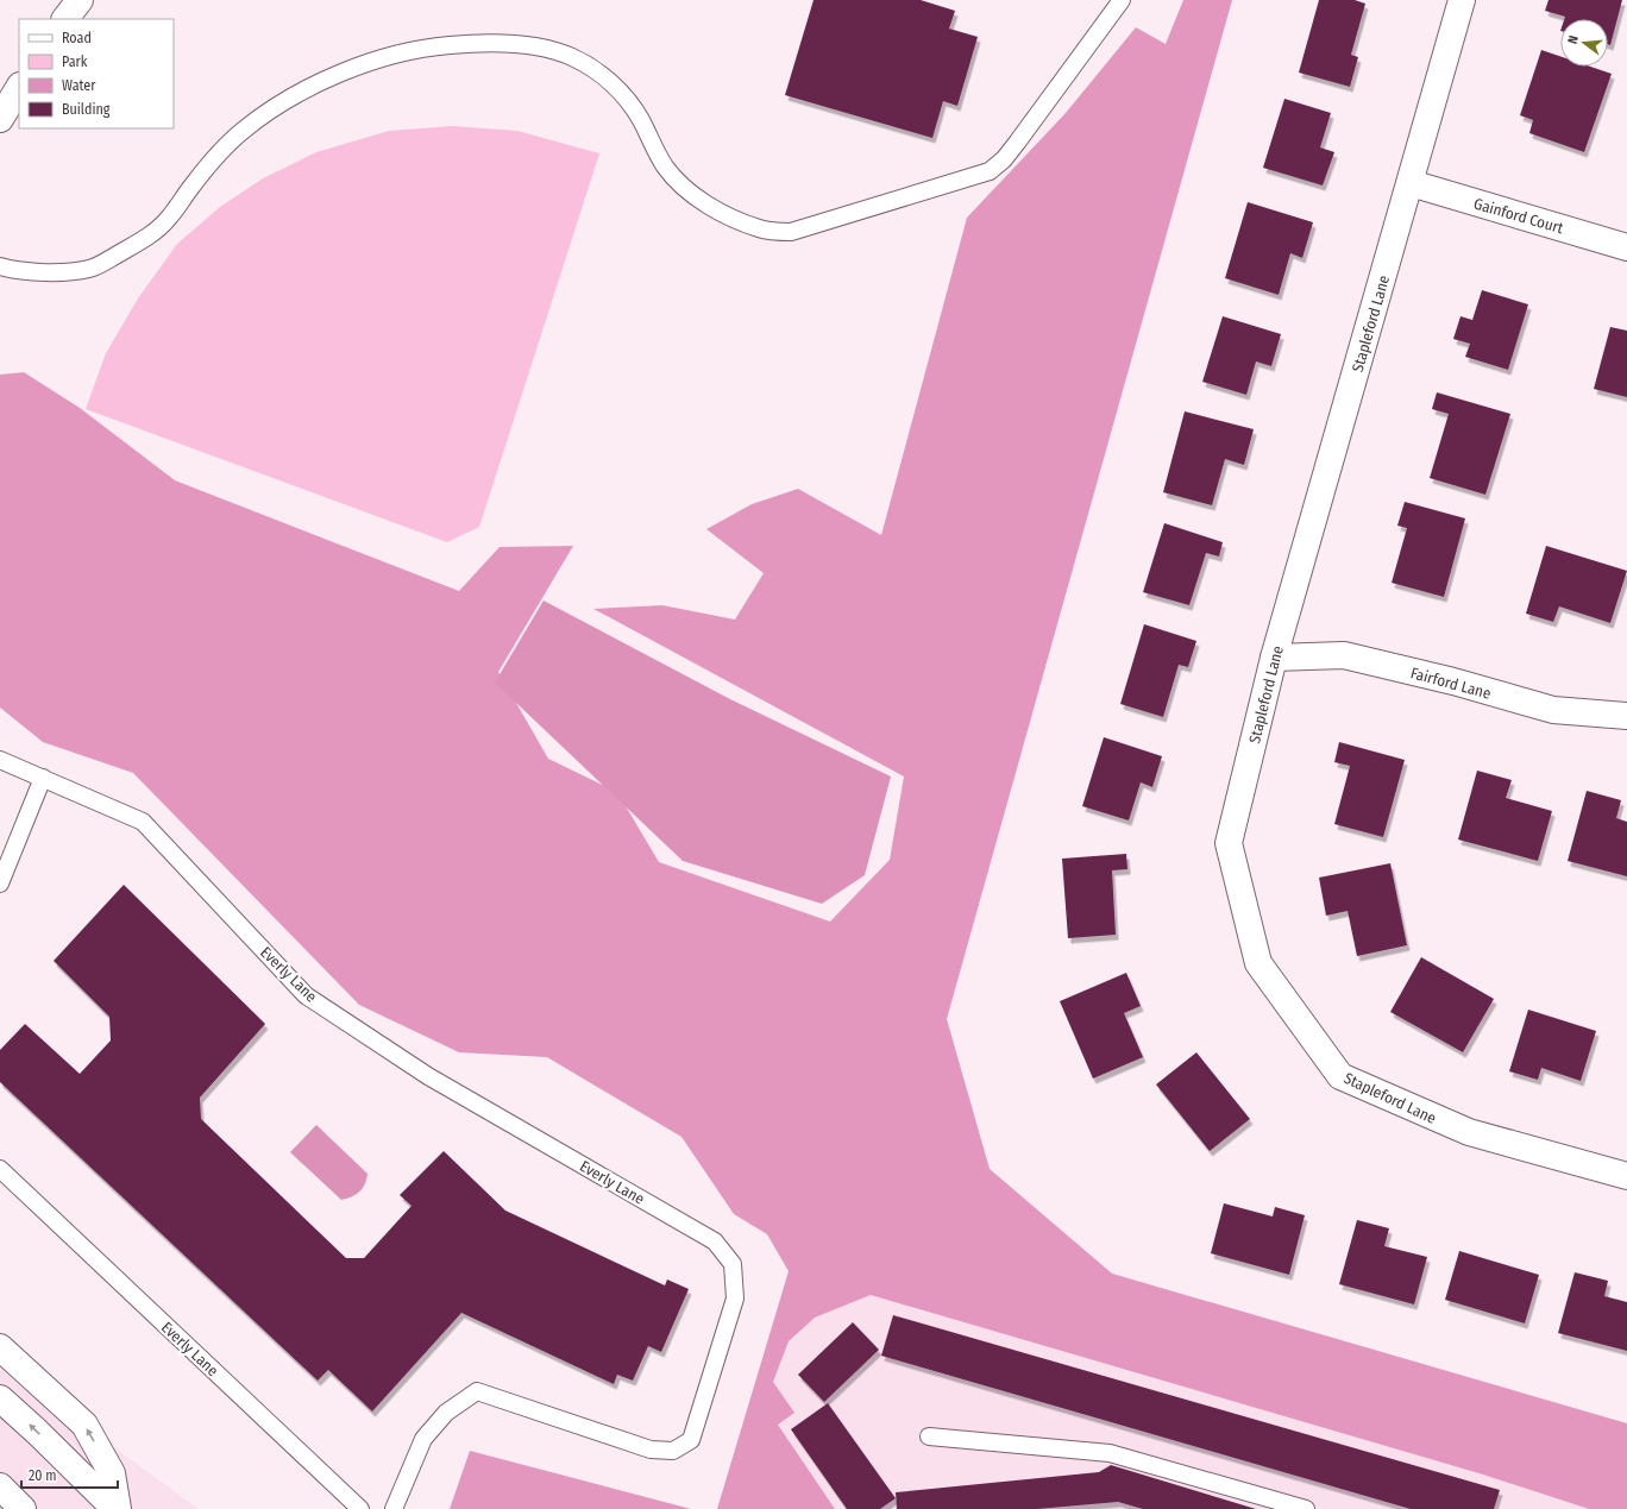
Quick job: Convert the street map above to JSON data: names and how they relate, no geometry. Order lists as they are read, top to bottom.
{
  "streets": {
    "main road": ["Gainford Court", "Stapleford Lane", "Fairford Lane"],
    "lane": ["Everly Lane"]
  },
  "crossings": [
    ["Gainford Court", "Stapleford Lane"],
    ["Stapleford Lane", "Fairford Lane"]
  ],
  "legend": [
    "Road",
    "Park",
    "Water",
    "Building"
  ],
  "scale_bar": "20 m",
  "north": "left"
}
